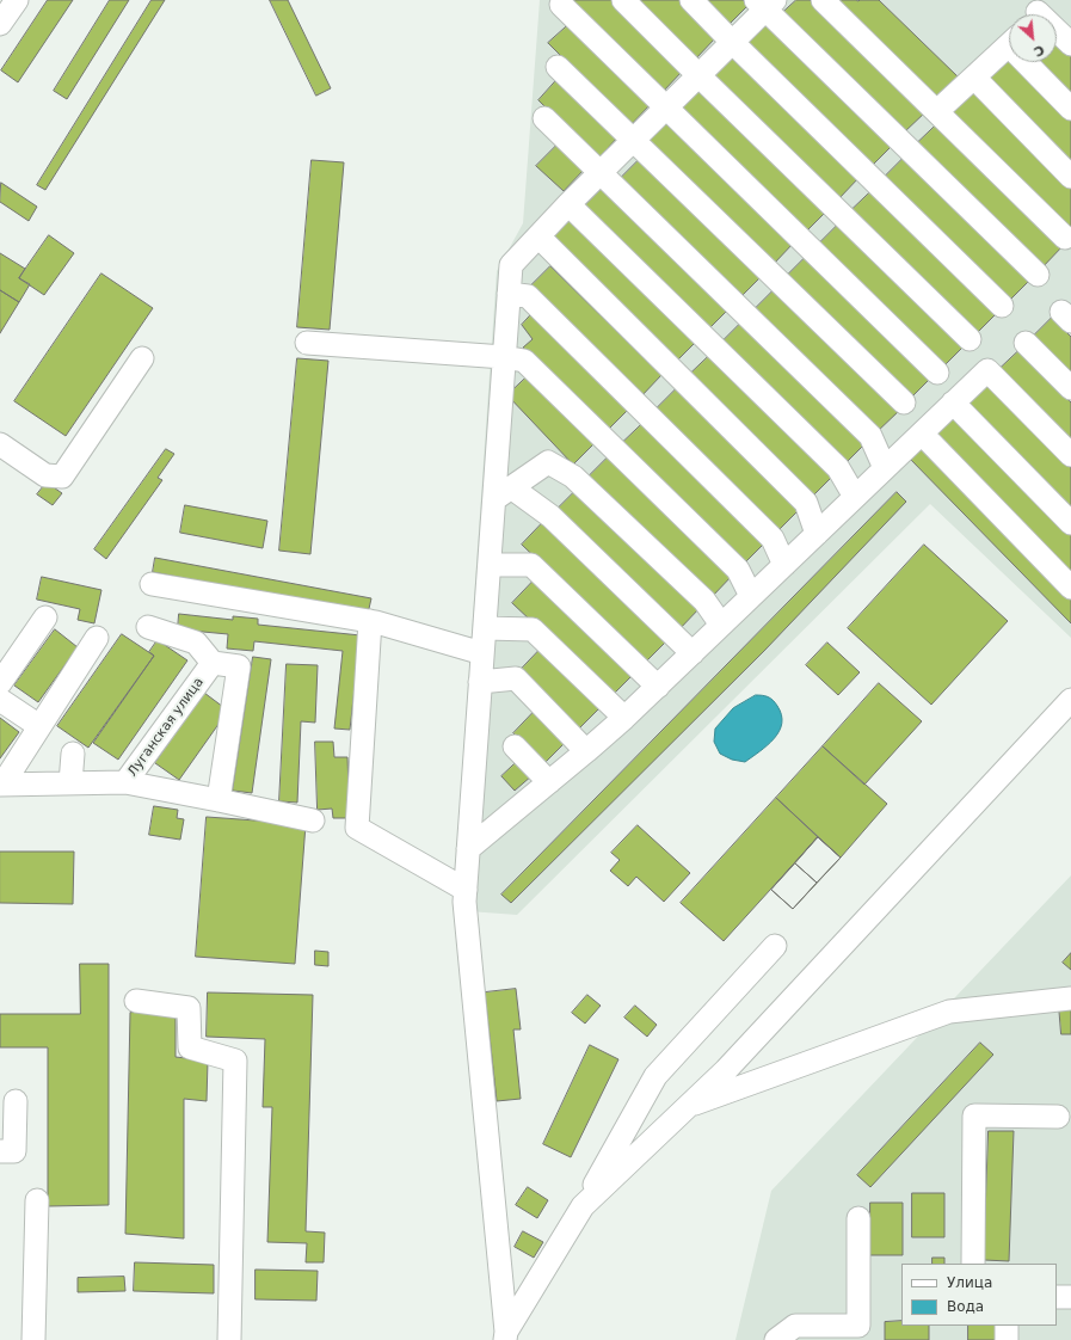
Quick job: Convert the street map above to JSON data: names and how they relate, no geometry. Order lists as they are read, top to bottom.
{
  "streets": {
    "street": ["Луганская улица"]
  },
  "legend": ["Улица", "Вода"],
  "north": "bottom right"
}
